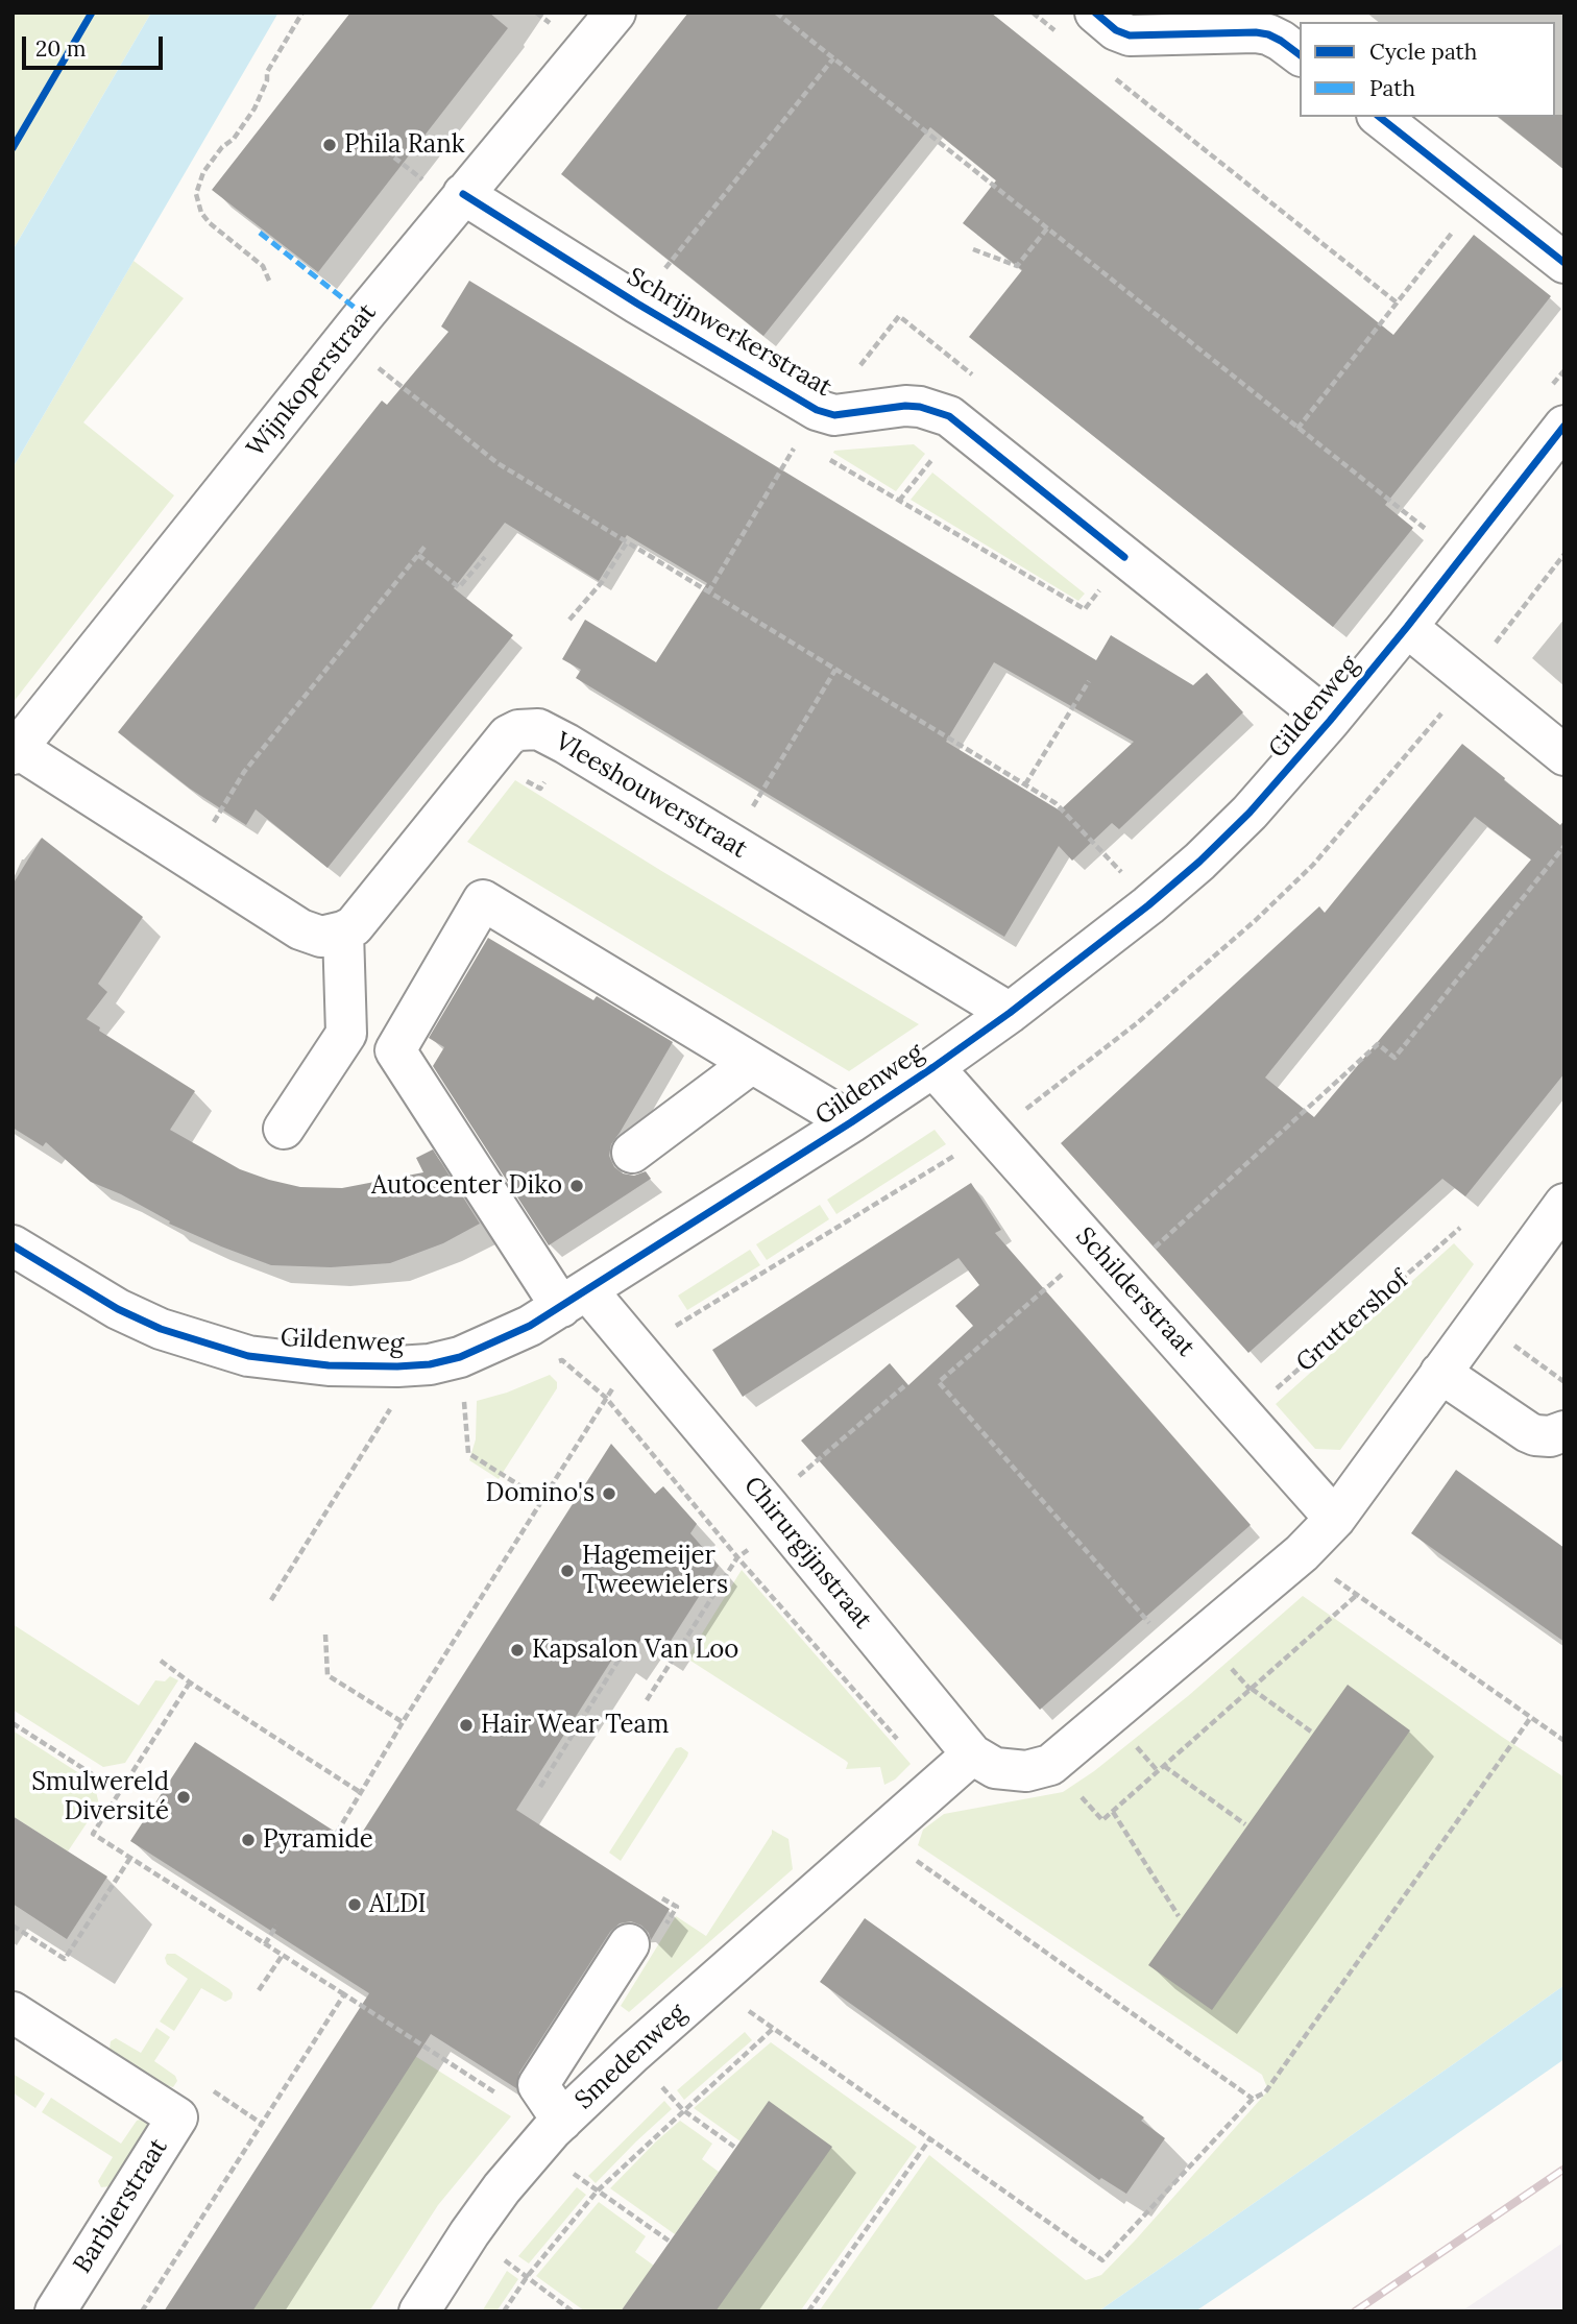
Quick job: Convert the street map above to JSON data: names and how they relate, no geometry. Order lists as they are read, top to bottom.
{
  "streets": {
    "street": [
      "Schrijnwerkerstraat",
      "Wijnkoperstraat",
      "Gildenweg",
      "Vleeshouwerstraat",
      "Schilderstraat",
      "Chirurgijnstraat",
      "Smedenweg",
      "Barbierstraat"
    ],
    "path": ["Gruttershof"]
  },
  "crossings": [
    ["Schrijnwerkerstraat", "Wijnkoperstraat"],
    ["Schrijnwerkerstraat", "Gildenweg"],
    ["Gildenweg", "Vleeshouwerstraat"],
    ["Gildenweg", "Schilderstraat"],
    ["Gildenweg", "Chirurgijnstraat"],
    ["Schilderstraat", "Gruttershof"],
    ["Schilderstraat", "Chirurgijnstraat"],
    ["Chirurgijnstraat", "Smedenweg"]
  ],
  "places": [
    "Phila Rank",
    "Autocenter Diko",
    "Domino's",
    "Hagemeijer Tweewielers",
    "Kapsalon Van Loo",
    "Hair Wear Team",
    "Smulwereld Diversité",
    "Pyramide",
    "ALDI"
  ],
  "legend": ["Cycle path", "Path"],
  "scale_bar": "20 m"
}
